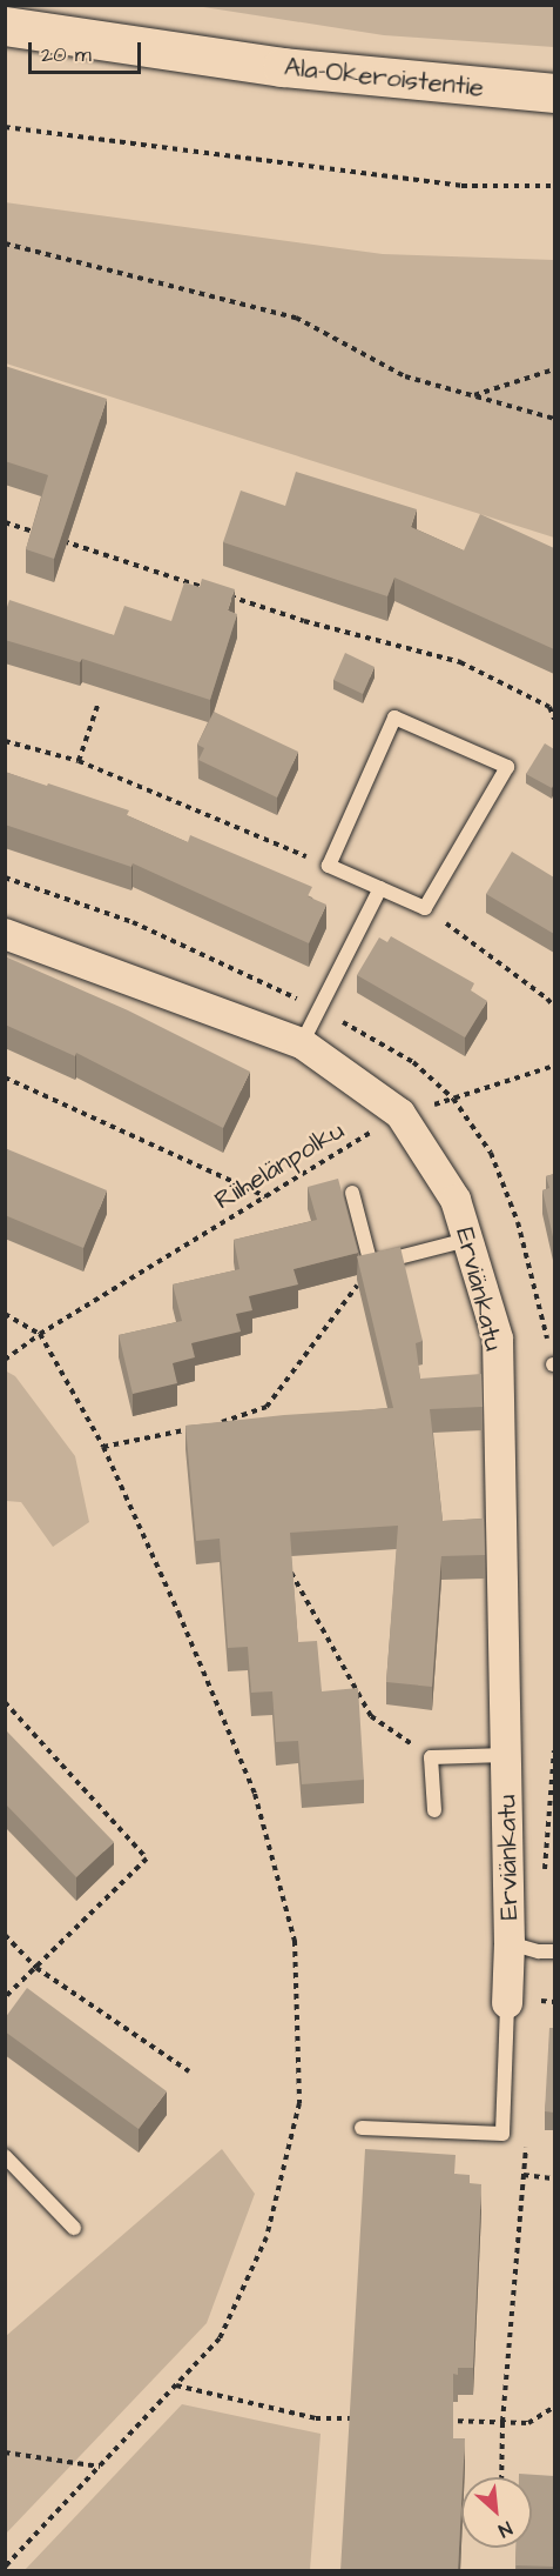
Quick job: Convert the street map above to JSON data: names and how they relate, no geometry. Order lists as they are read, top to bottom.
{
  "streets": {
    "main road": ["Ala-Okeroistentie"],
    "street": ["Erviänkatu"],
    "path": ["Riihelänpolku"]
  },
  "crossings": [
    ["Riihelänpolku", "Erviänkatu"]
  ],
  "scale_bar": "20 m",
  "north": "bottom right"
}
